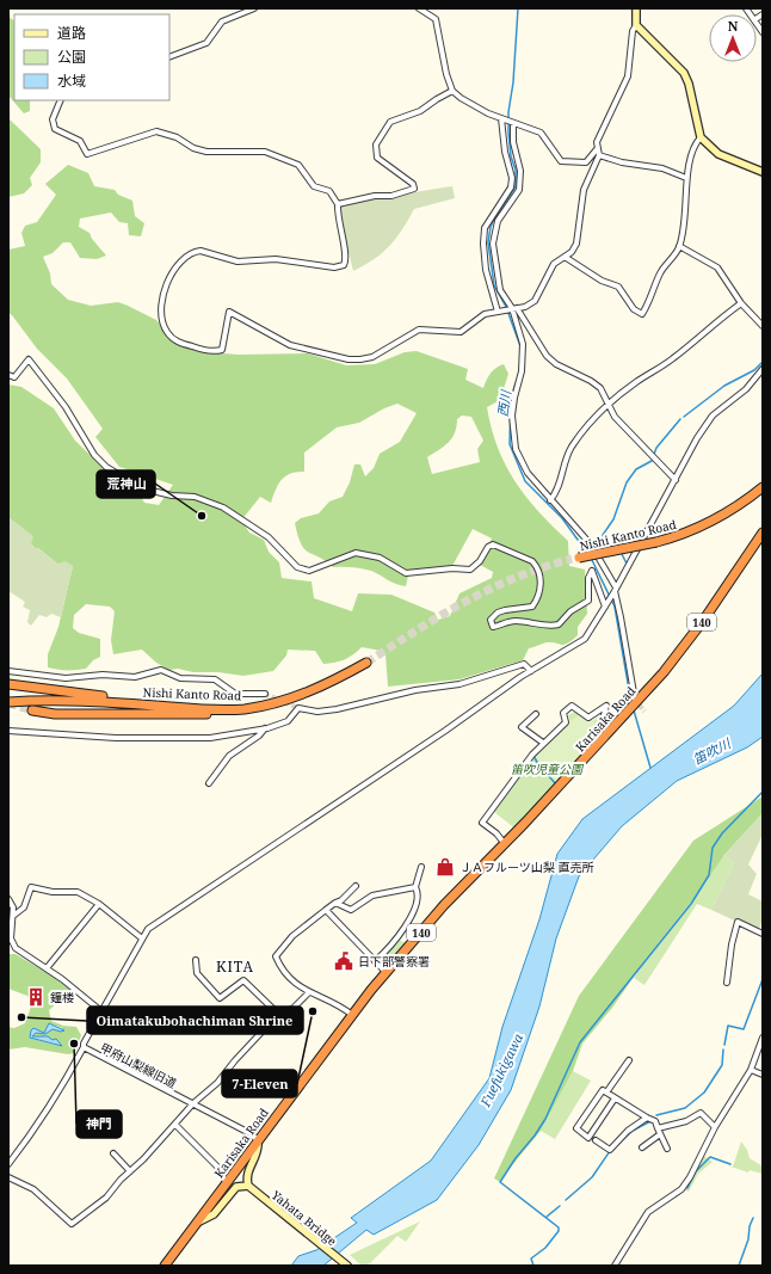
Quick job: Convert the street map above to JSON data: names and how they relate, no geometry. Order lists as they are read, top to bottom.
{
  "streets": {
    "highway": ["Nishi Kanto Road", "140", "Karisaka Road"],
    "main road": ["Yahata Bridge"],
    "street": ["甲府山梨線旧道"]
  },
  "crossings": [
    ["Karisaka Road", "甲府山梨線旧道"]
  ],
  "districts": ["KITA"],
  "water": ["西川", "笛吹川", "Fuefukigawa"],
  "parks": ["笛吹児童公園"],
  "places": {
    "other": [
      "荒神山",
      "7-Eleven",
      "Oimatakubohachiman Shrine",
      "神門"
    ],
    "shop": ["ＪＡフルーツ山梨 直売所"],
    "public building": ["日下部警察署"],
    "building": ["鐘楼"]
  },
  "legend": ["道路", "公園", "水域"],
  "north": "top"
}
